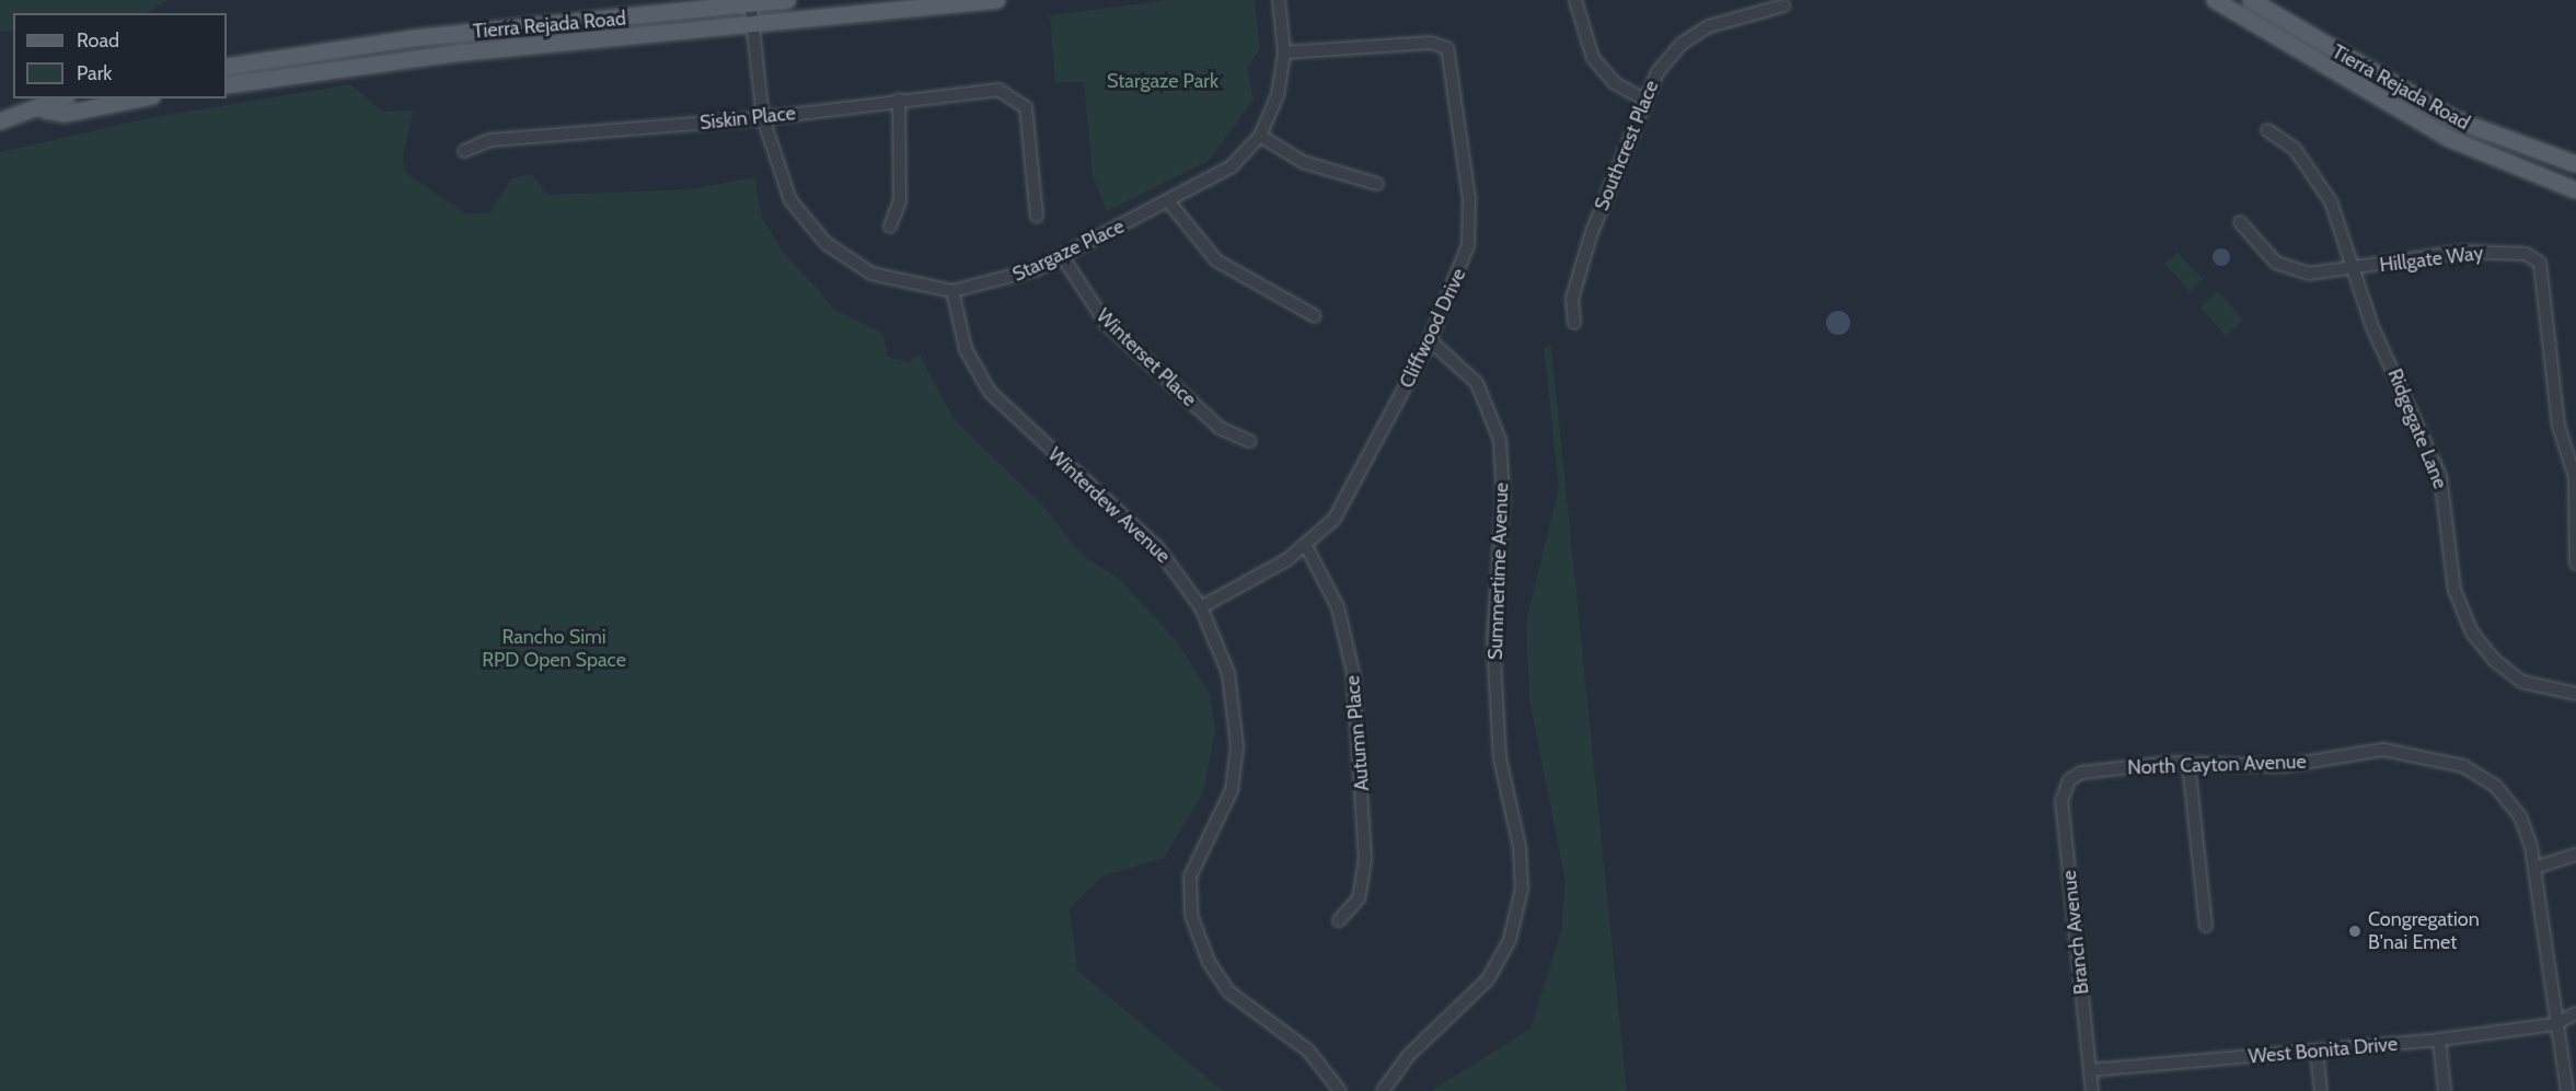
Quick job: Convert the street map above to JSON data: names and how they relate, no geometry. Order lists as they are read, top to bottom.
{
  "streets": {
    "main road": ["Tierra Rejada Road"],
    "street": [
      "Siskin Place",
      "Southcrest Place",
      "Stargaze Place",
      "Hillgate Way",
      "Cliffwood Drive",
      "Winterset Place",
      "Ridgegate Lane",
      "Winterdew Avenue",
      "Summertime Avenue",
      "Autumn Place",
      "North Cayton Avenue",
      "Branch Avenue",
      "West Bonita Drive"
    ]
  },
  "crossings": [
    ["Tierra Rejada Road", "Stargaze Place"],
    ["Siskin Place", "Stargaze Place"],
    ["Stargaze Place", "Cliffwood Drive"],
    ["Stargaze Place", "Winterset Place"],
    ["Stargaze Place", "Winterdew Avenue"],
    ["Hillgate Way", "Ridgegate Lane"],
    ["Cliffwood Drive", "Winterdew Avenue"],
    ["Cliffwood Drive", "Summertime Avenue"],
    ["Cliffwood Drive", "Autumn Place"],
    ["North Cayton Avenue", "Branch Avenue"],
    ["North Cayton Avenue", "West Bonita Drive"],
    ["Branch Avenue", "West Bonita Drive"]
  ],
  "parks": ["Stargaze Park", "Rancho Simi RPD Open Space"],
  "places": ["Congregation B'nai Emet"],
  "legend": ["Road", "Park"]
}
